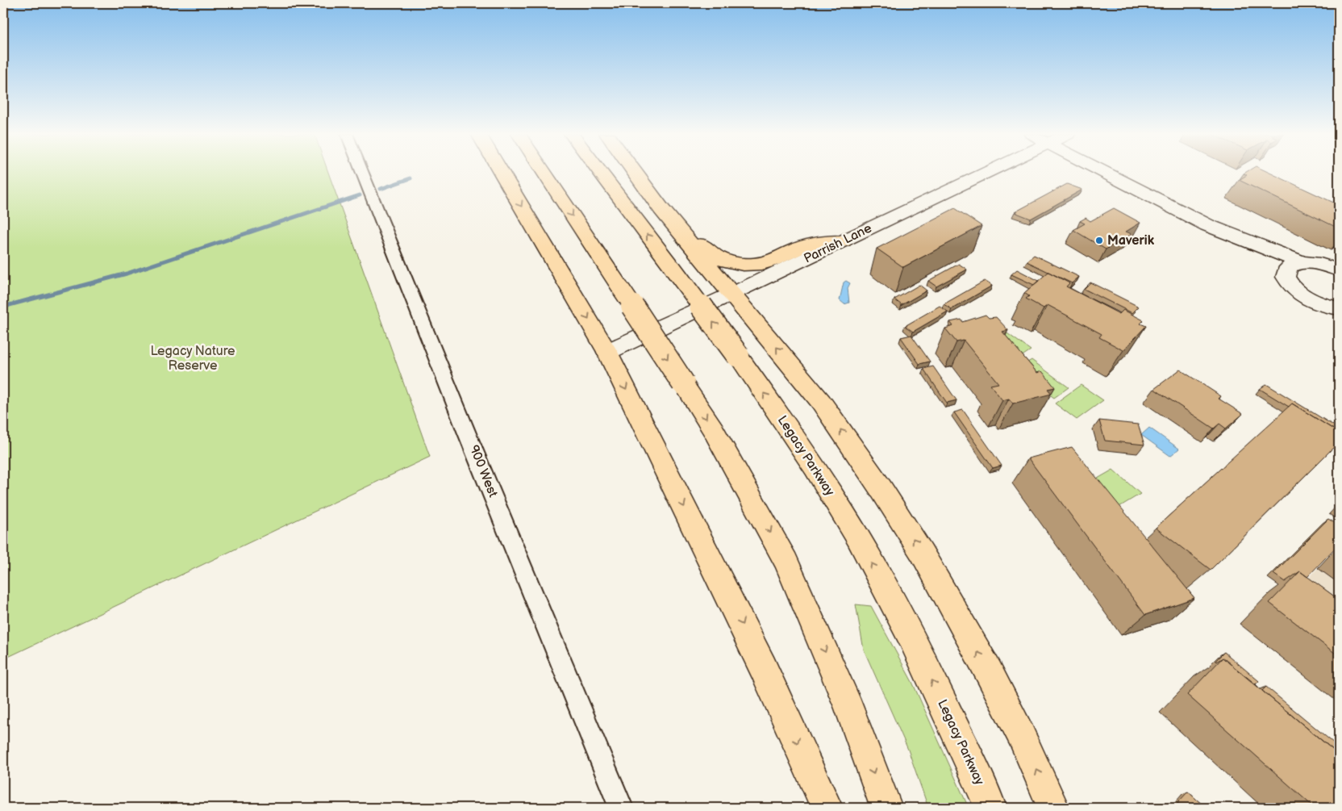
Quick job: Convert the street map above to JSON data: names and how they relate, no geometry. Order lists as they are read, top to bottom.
{
  "streets": {
    "highway": ["Legacy Parkway"],
    "main road": ["Parrish Lane"],
    "street": ["900 West"]
  },
  "parks": ["Legacy Nature Reserve"],
  "places": ["Maverik"]
}
